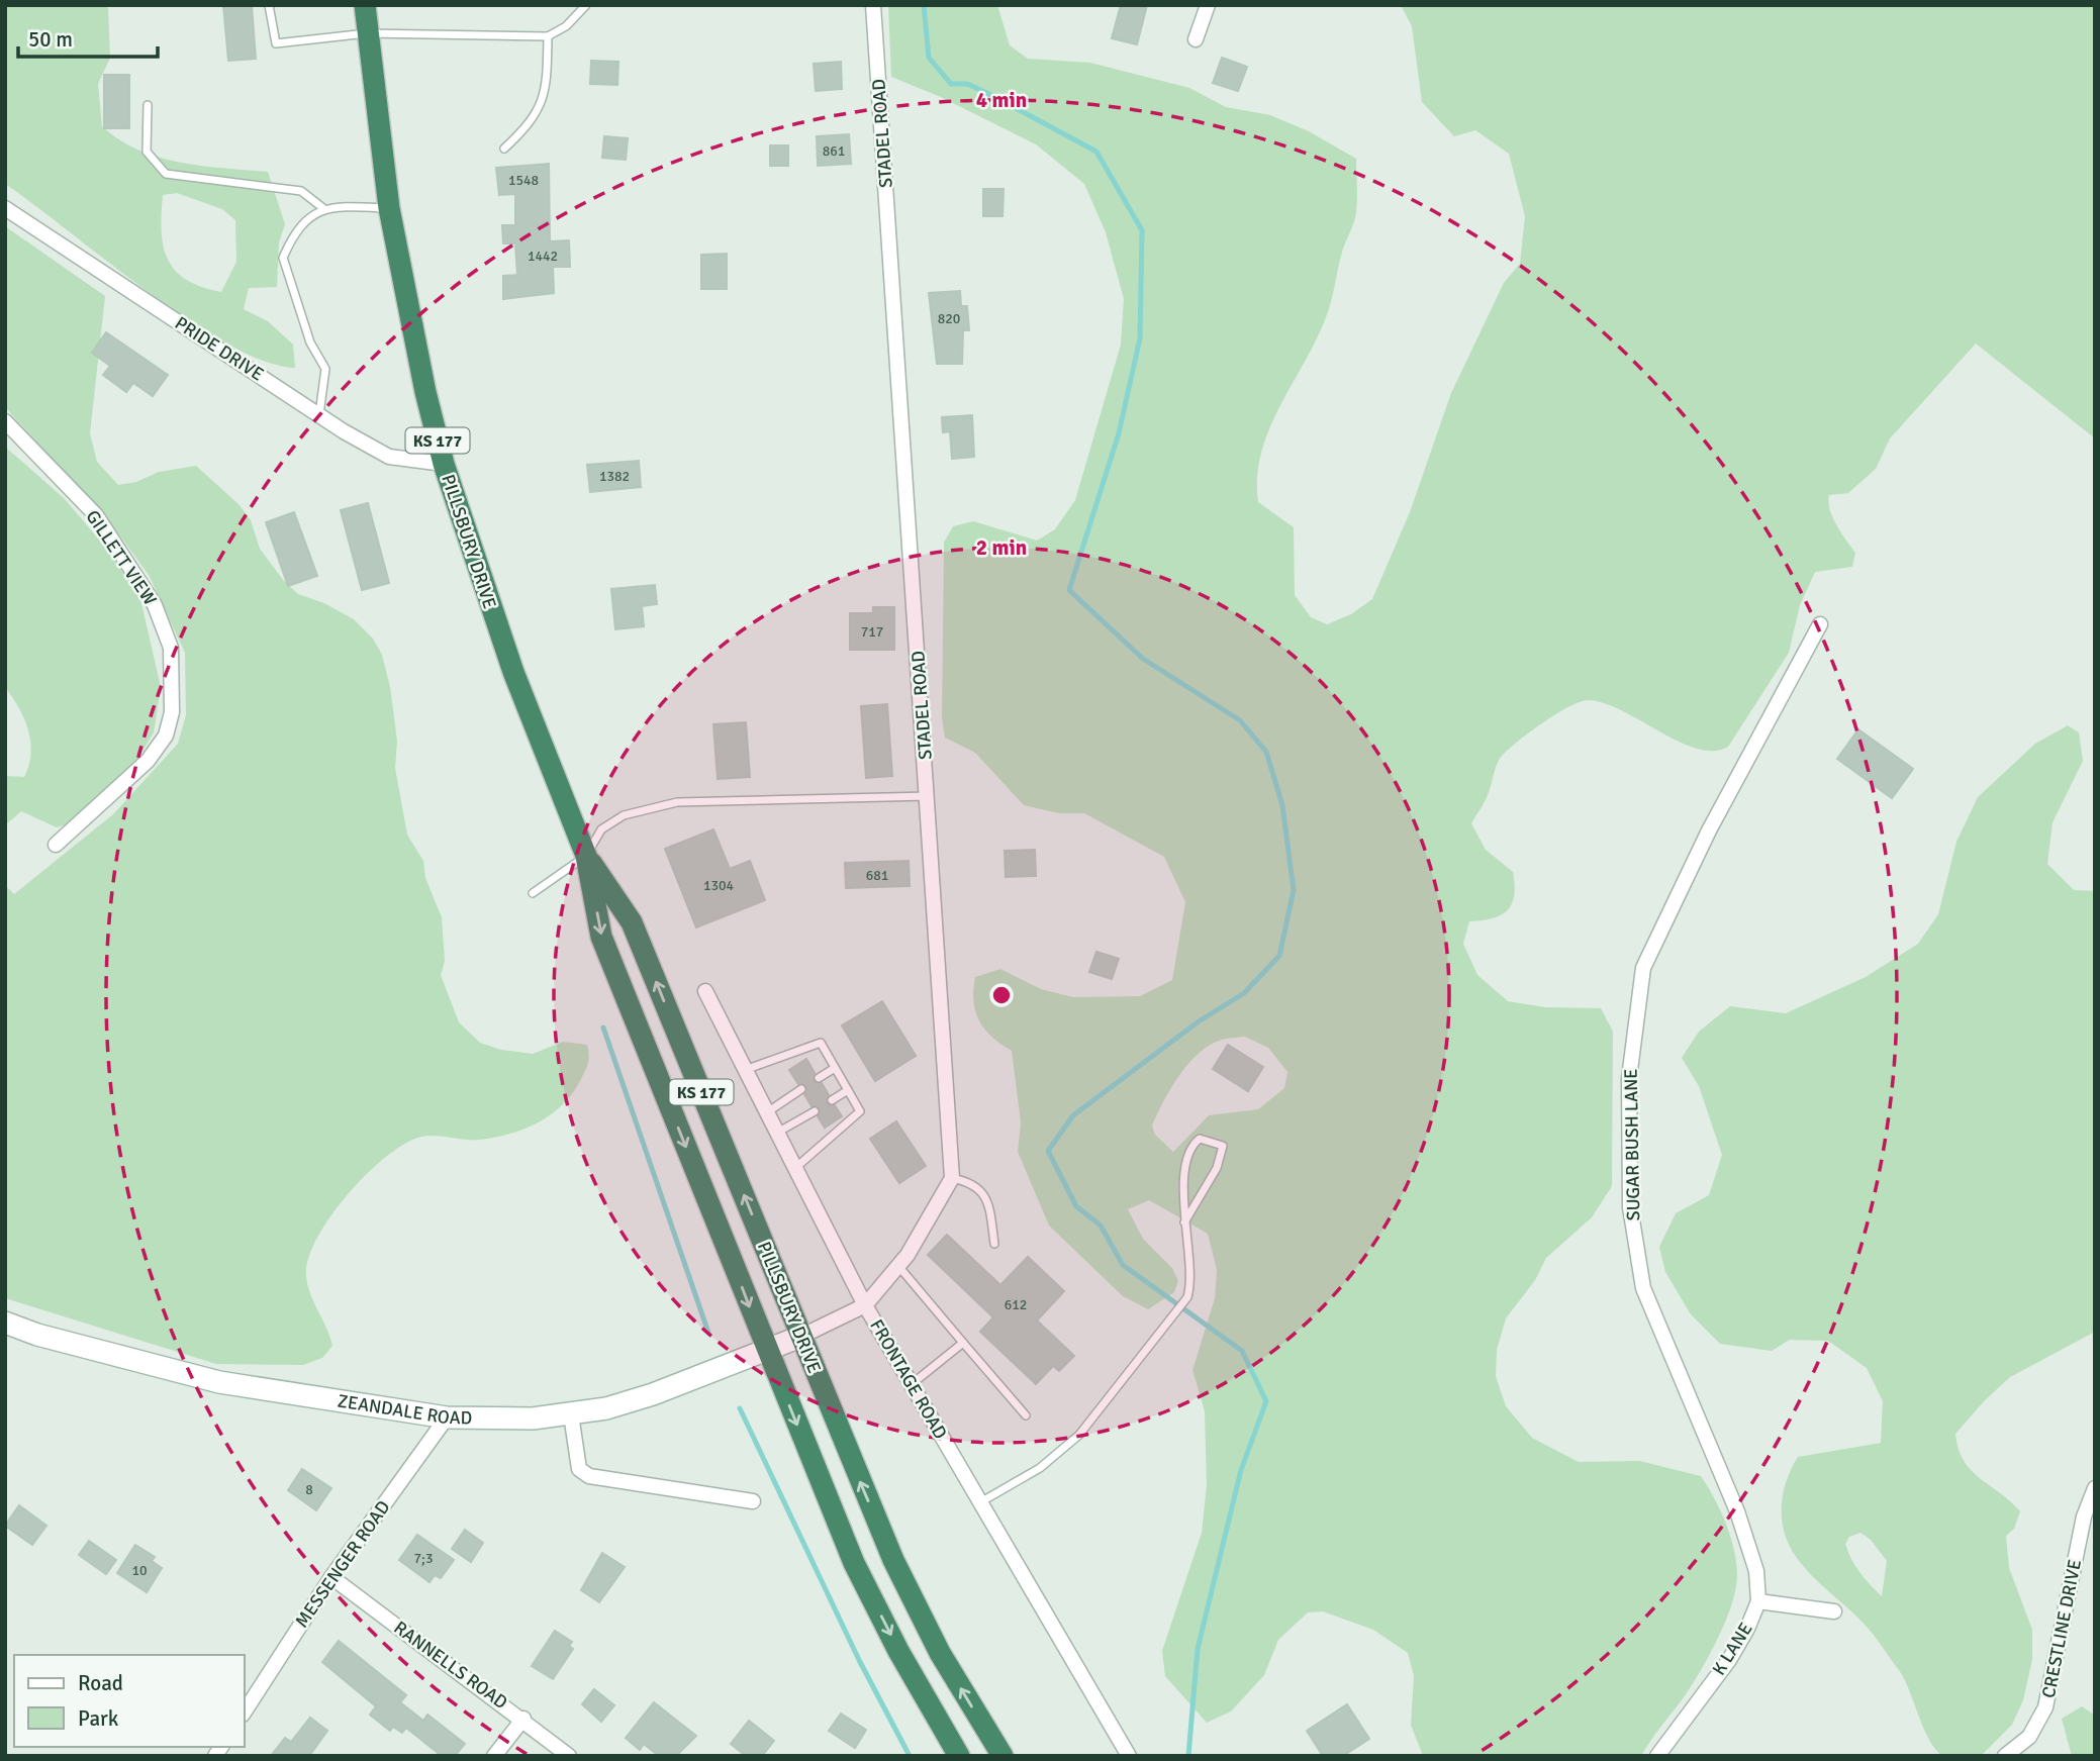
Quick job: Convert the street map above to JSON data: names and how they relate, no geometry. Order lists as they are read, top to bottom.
{
  "streets": {
    "highway": ["KS 177", "PILLSBURY DRIVE"],
    "main road": ["ZEANDALE ROAD"],
    "street": [
      "STADEL ROAD",
      "PRIDE DRIVE",
      "GILLETT VIEW",
      "SUGAR BUSH LANE",
      "FRONTAGE ROAD",
      "MESSENGER ROAD",
      "CRESTLINE DRIVE",
      "K LANE",
      "RANNELLS ROAD"
    ]
  },
  "crossings": [
    ["PRIDE DRIVE", "PILLSBURY DRIVE"],
    ["PILLSBURY DRIVE", "ZEANDALE ROAD"],
    ["SUGAR BUSH LANE", "K LANE"],
    ["ZEANDALE ROAD", "MESSENGER ROAD"],
    ["MESSENGER ROAD", "RANNELLS ROAD"]
  ],
  "house_numbers": [
    "861",
    "1548",
    "1442",
    "820",
    "1382",
    "717",
    "681",
    "1304",
    "612",
    "8",
    "7;3",
    "10"
  ],
  "legend": ["Road", "Park"],
  "scale_bar": "50 m",
  "rings": ["4 min", "2 min"]
}
